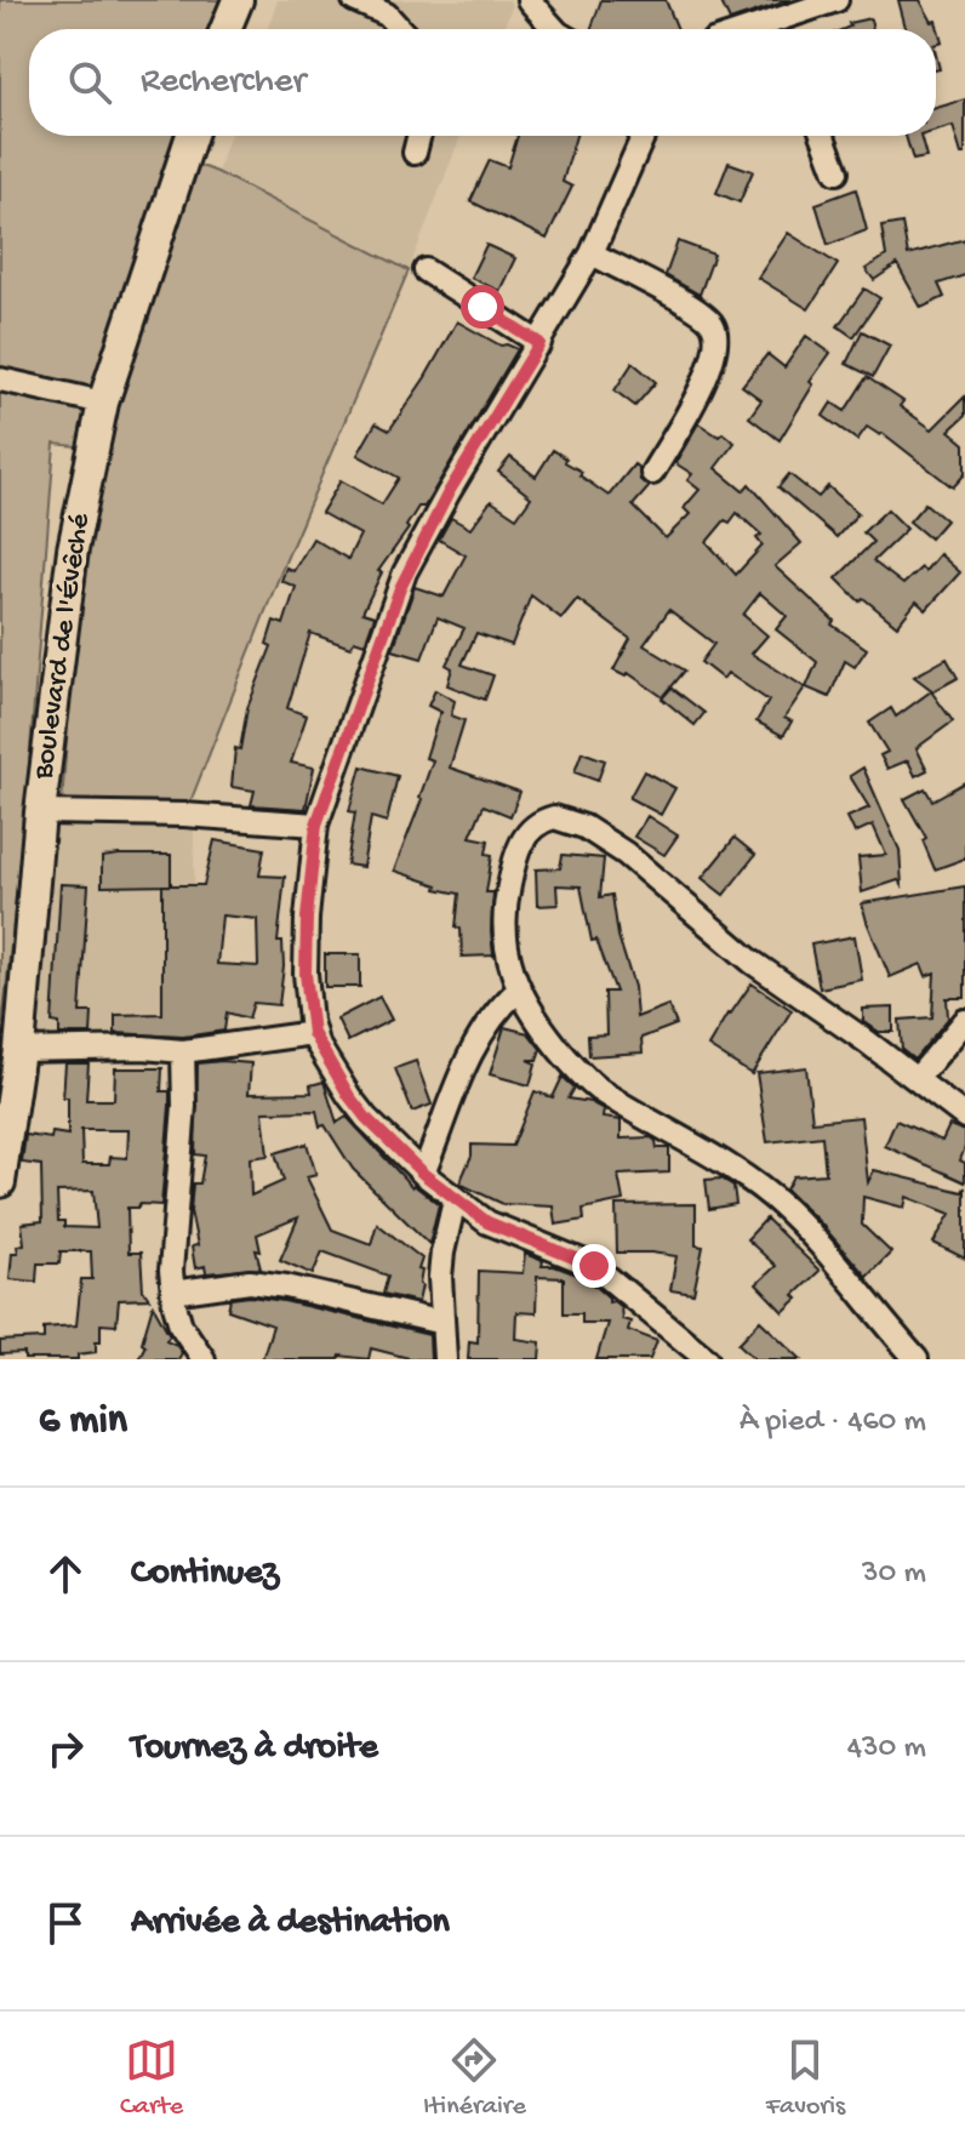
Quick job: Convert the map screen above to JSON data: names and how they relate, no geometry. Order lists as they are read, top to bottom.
{
  "streets": {
    "main road": ["Boulevard de l'Évêché"]
  },
  "page": {
    "search": "Rechercher",
    "heading": ["6 min", "À pied · 460 m"],
    "list": [
      ["Continuez", "30 m"],
      ["Tournez à droite", "430 m"],
      "Arrivée à destination"
    ],
    "nav": ["Carte", "Itinéraire", "Favoris"]
  }
}
